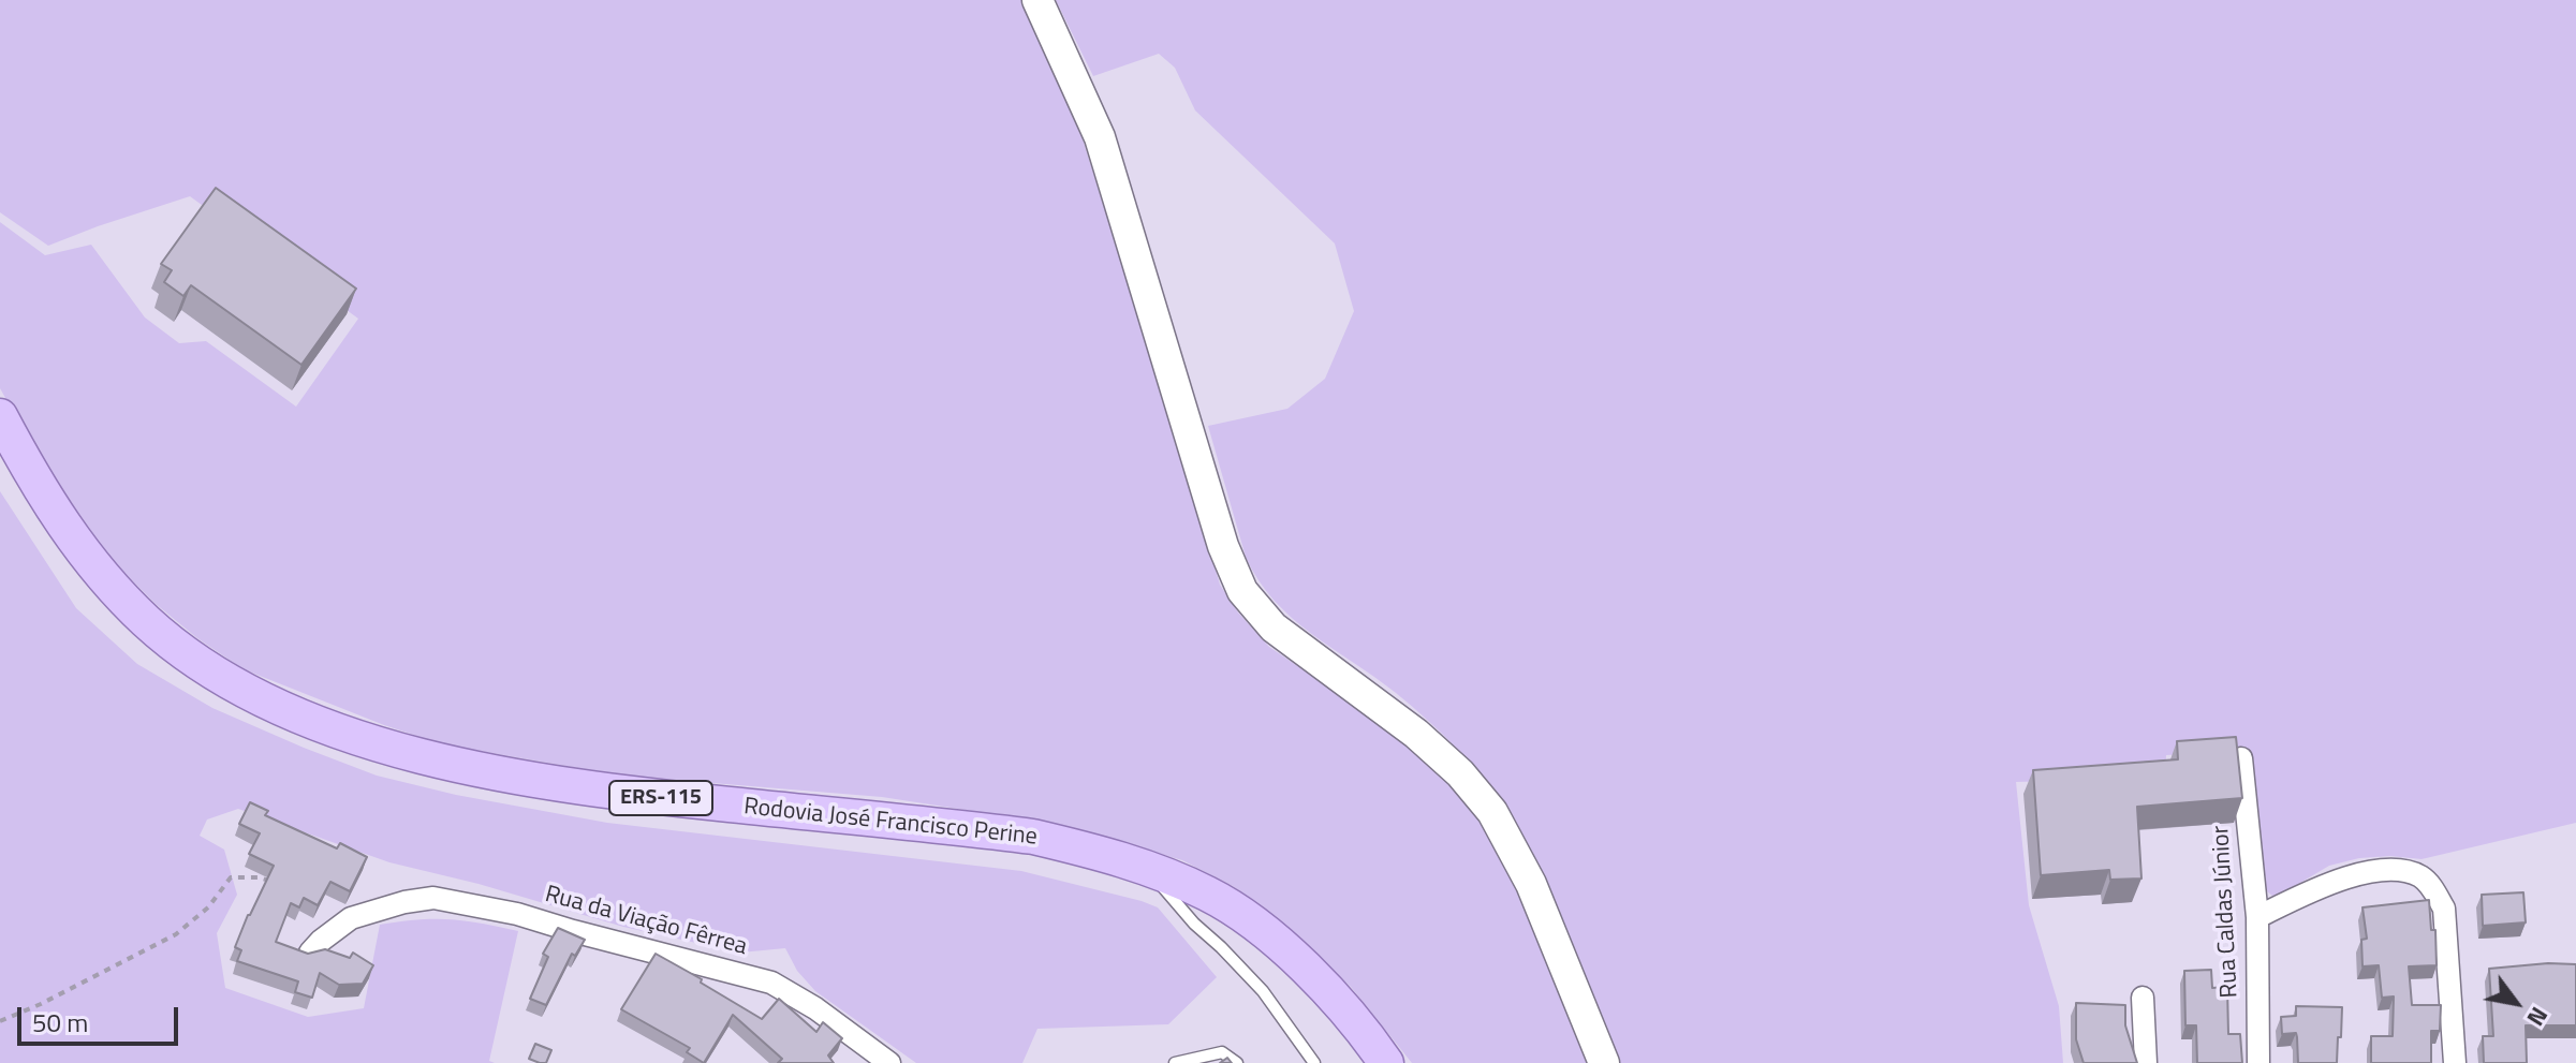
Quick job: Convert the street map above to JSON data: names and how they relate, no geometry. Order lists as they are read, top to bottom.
{
  "streets": {
    "main road": ["ERS-115", "Rodovia José Francisco Perine"],
    "street": ["Rua Caldas Júnior", "Rua da Viação Fêrrea"]
  },
  "scale_bar": "50 m",
  "north": "bottom right"
}
